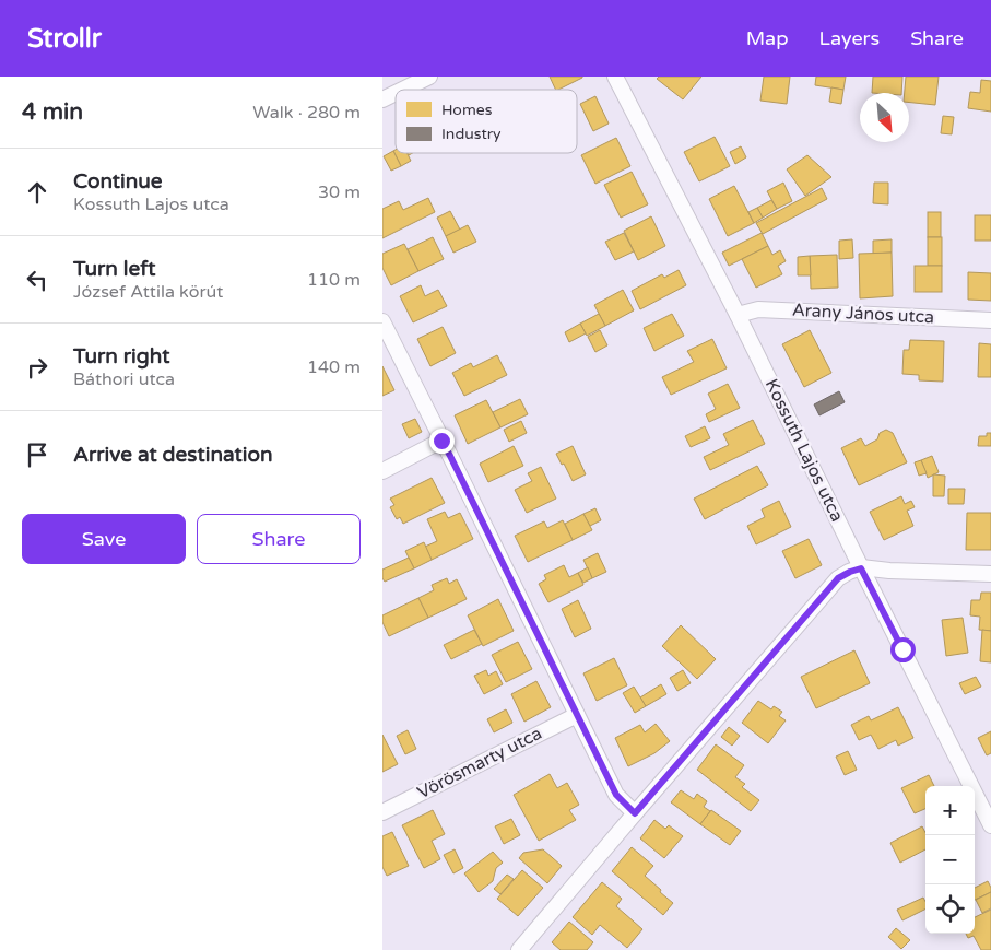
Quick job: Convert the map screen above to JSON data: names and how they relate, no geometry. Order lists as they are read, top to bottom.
{
  "streets": {
    "street": ["Arany János utca", "Kossuth Lajos utca", "Vörösmarty utca"]
  },
  "crossings": [
    ["Arany János utca", "Kossuth Lajos utca"]
  ],
  "legend": ["Homes", "Industry"],
  "north": "bottom right",
  "page": {
    "header": "Strollr",
    "nav": ["Map", "Layers", "Share"],
    "heading": ["4 min", "Walk · 280 m"],
    "list": [
      ["Continue", "Kossuth Lajos utca", "30 m"],
      ["Turn left", "József Attila körút", "110 m"],
      ["Turn right", "Báthori utca", "140 m"],
      "Arrive at destination"
    ],
    "buttons": ["Save", "Share"],
    "map_buttons": ["+", "−"]
  }
}
